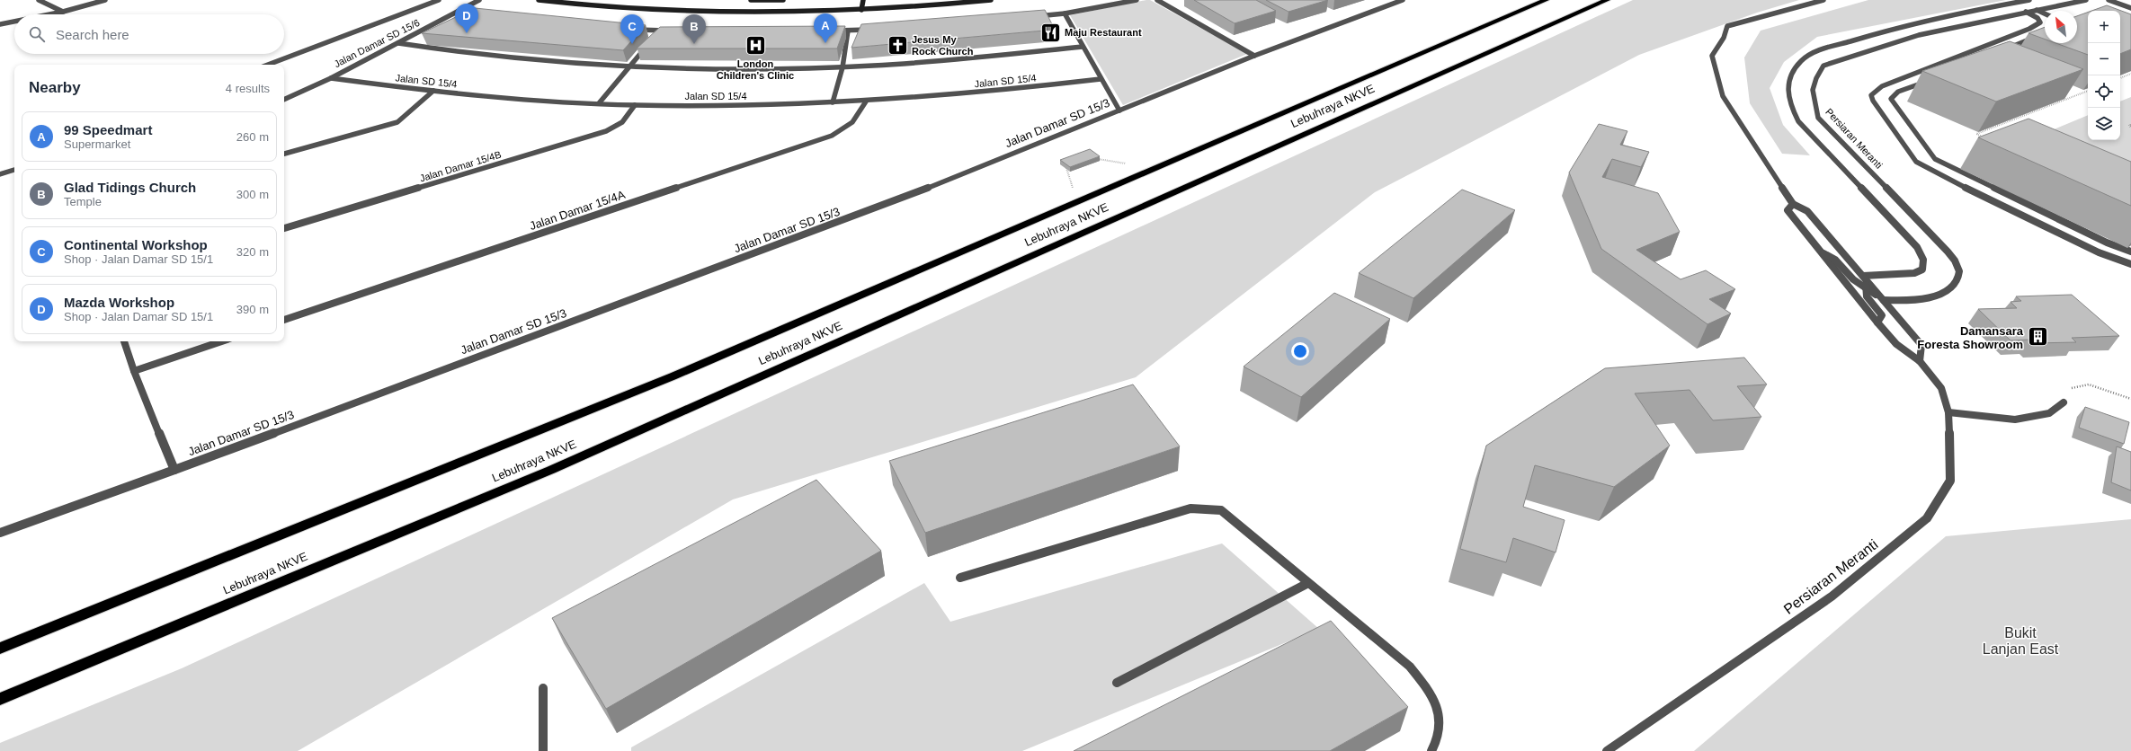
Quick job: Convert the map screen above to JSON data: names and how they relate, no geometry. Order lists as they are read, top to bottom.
{
  "streets": {
    "highway": ["Lebuhraya NKVE"],
    "street": [
      "Jalan Damar SD 15/6",
      "Jalan SD 15/4",
      "Jalan Damar SD 15/3",
      "Persiaran Meranti",
      "Jalan Damar 15/4B",
      "Jalan Damar 15/4A"
    ]
  },
  "crossings": [
    ["Jalan Damar SD 15/6", "Jalan SD 15/4"],
    ["Jalan SD 15/4", "Jalan Damar 15/4B"],
    ["Jalan SD 15/4", "Jalan Damar 15/4A"]
  ],
  "parks": ["Bukit Lanjan East"],
  "places": {
    "restaurant": ["Maju Restaurant"],
    "church": ["Jesus My Rock Church"],
    "hospital": ["London Children's Clinic"],
    "building": ["Damansara Foresta Showroom"]
  },
  "north": "top left",
  "page": {
    "pins": [
      "D",
      "A",
      "B",
      "C"
    ],
    "map_buttons": ["+", "−"],
    "search": "Search here",
    "heading": ["Nearby", "4 results"],
    "list": [
      {
        "mark": "A",
        "name": "99 Speedmart",
        "note": "Supermarket",
        "value": "260 m"
      },
      {
        "mark": "B",
        "name": "Glad Tidings Church",
        "note": "Temple",
        "value": "300 m"
      },
      {
        "mark": "C",
        "name": "Continental Workshop",
        "note": "Shop · Jalan Damar SD 15/1",
        "value": "320 m"
      },
      {
        "mark": "D",
        "name": "Mazda Workshop",
        "note": "Shop · Jalan Damar SD 15/1",
        "value": "390 m"
      }
    ]
  }
}
